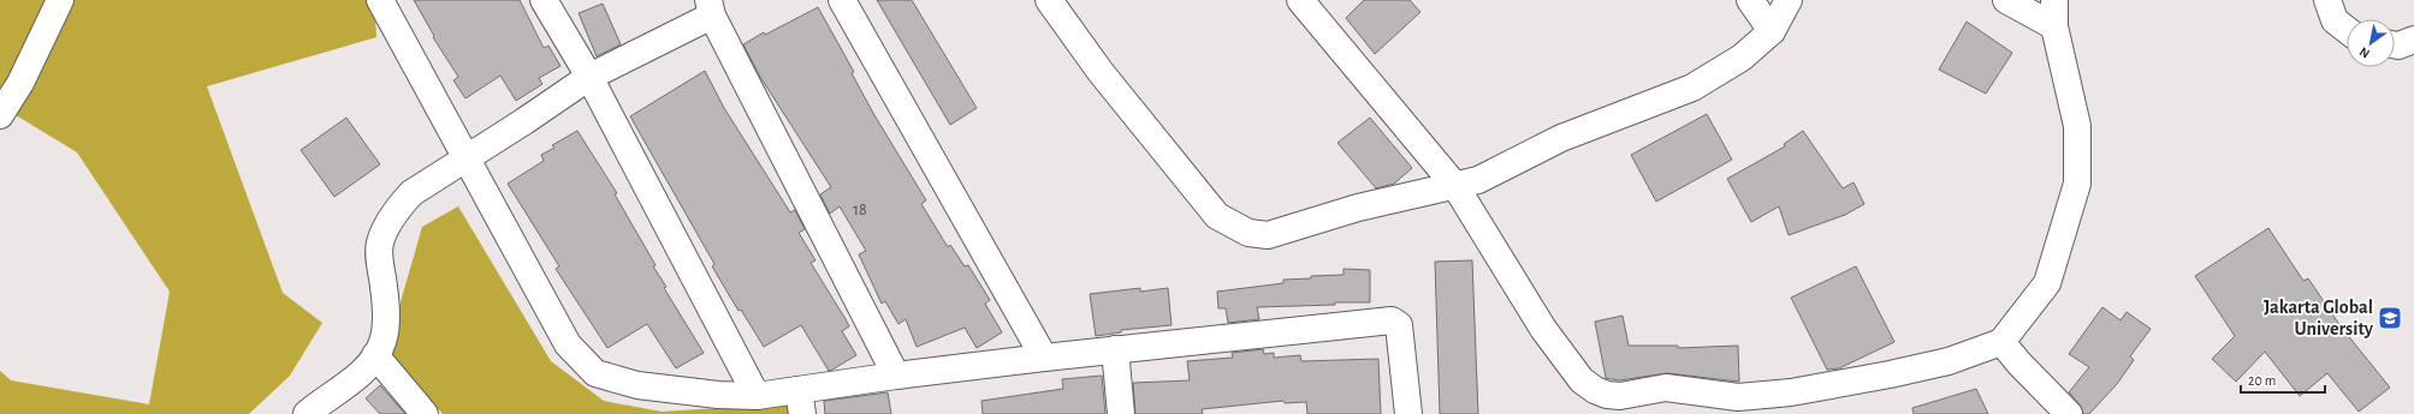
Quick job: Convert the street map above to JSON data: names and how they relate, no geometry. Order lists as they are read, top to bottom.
{
  "places": {
    "school or university": ["Jakarta Global University"]
  },
  "house_numbers": ["18"],
  "scale_bar": "20 m",
  "north": "bottom left"
}
